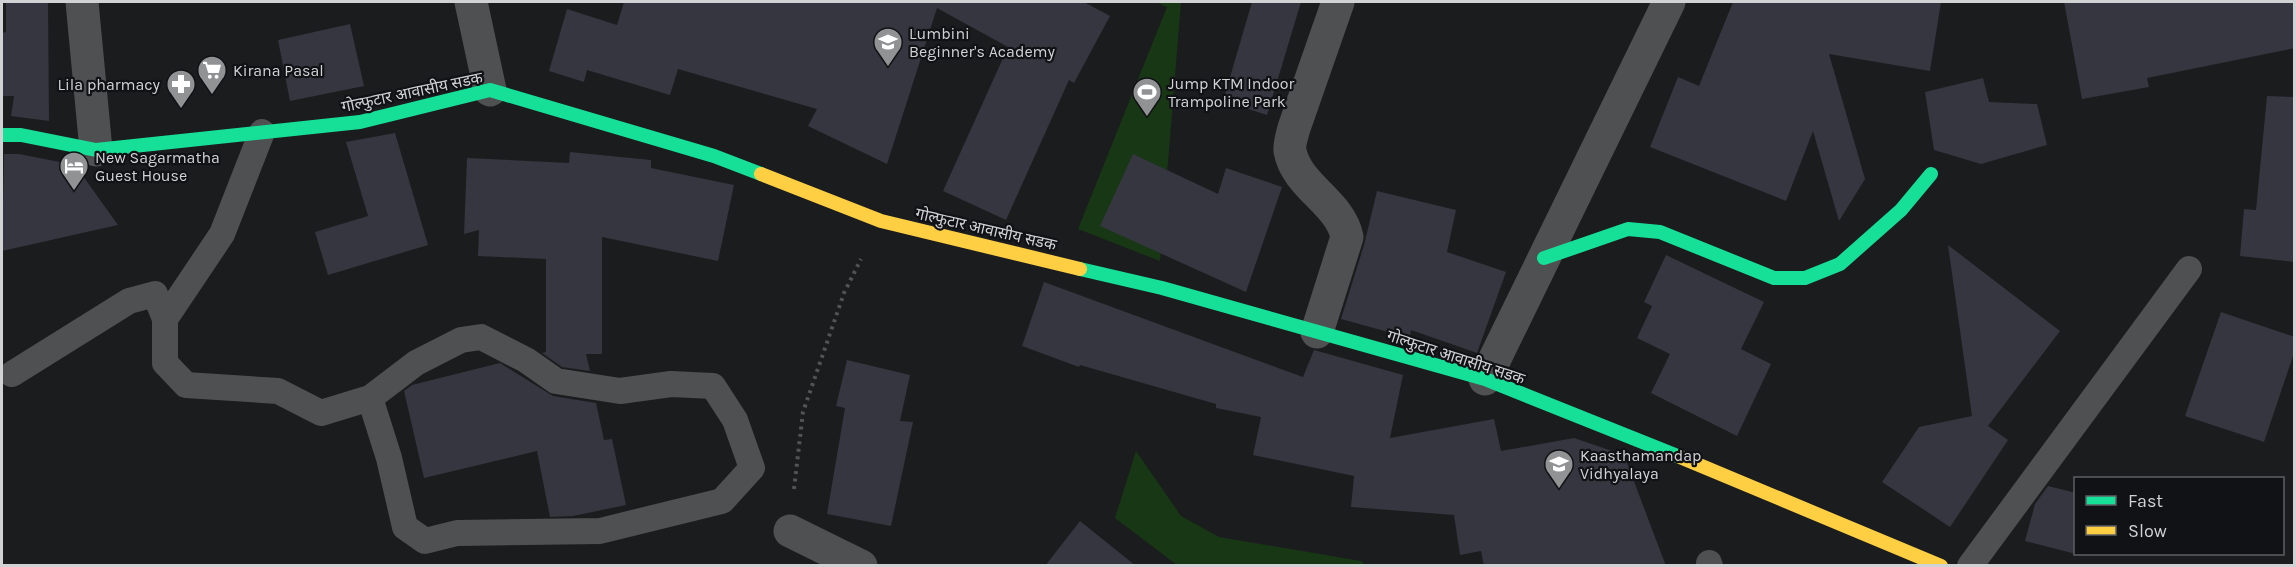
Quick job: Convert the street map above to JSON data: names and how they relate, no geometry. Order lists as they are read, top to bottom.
{
  "streets": {
    "main road": ["गोल्फुटार आवासीय सडक"]
  },
  "places": {
    "school or university": ["Lumbini Beginner's Academy", "Kaasthamandap Vidhyalaya"],
    "supermarket": ["Kirana Pasal"],
    "pharmacy": ["Lila pharmacy"],
    "sports": ["Jump KTM Indoor Trampoline Park"],
    "hotel": ["New Sagarmatha Guest House"]
  },
  "legend": ["Fast", "Slow"]
}
